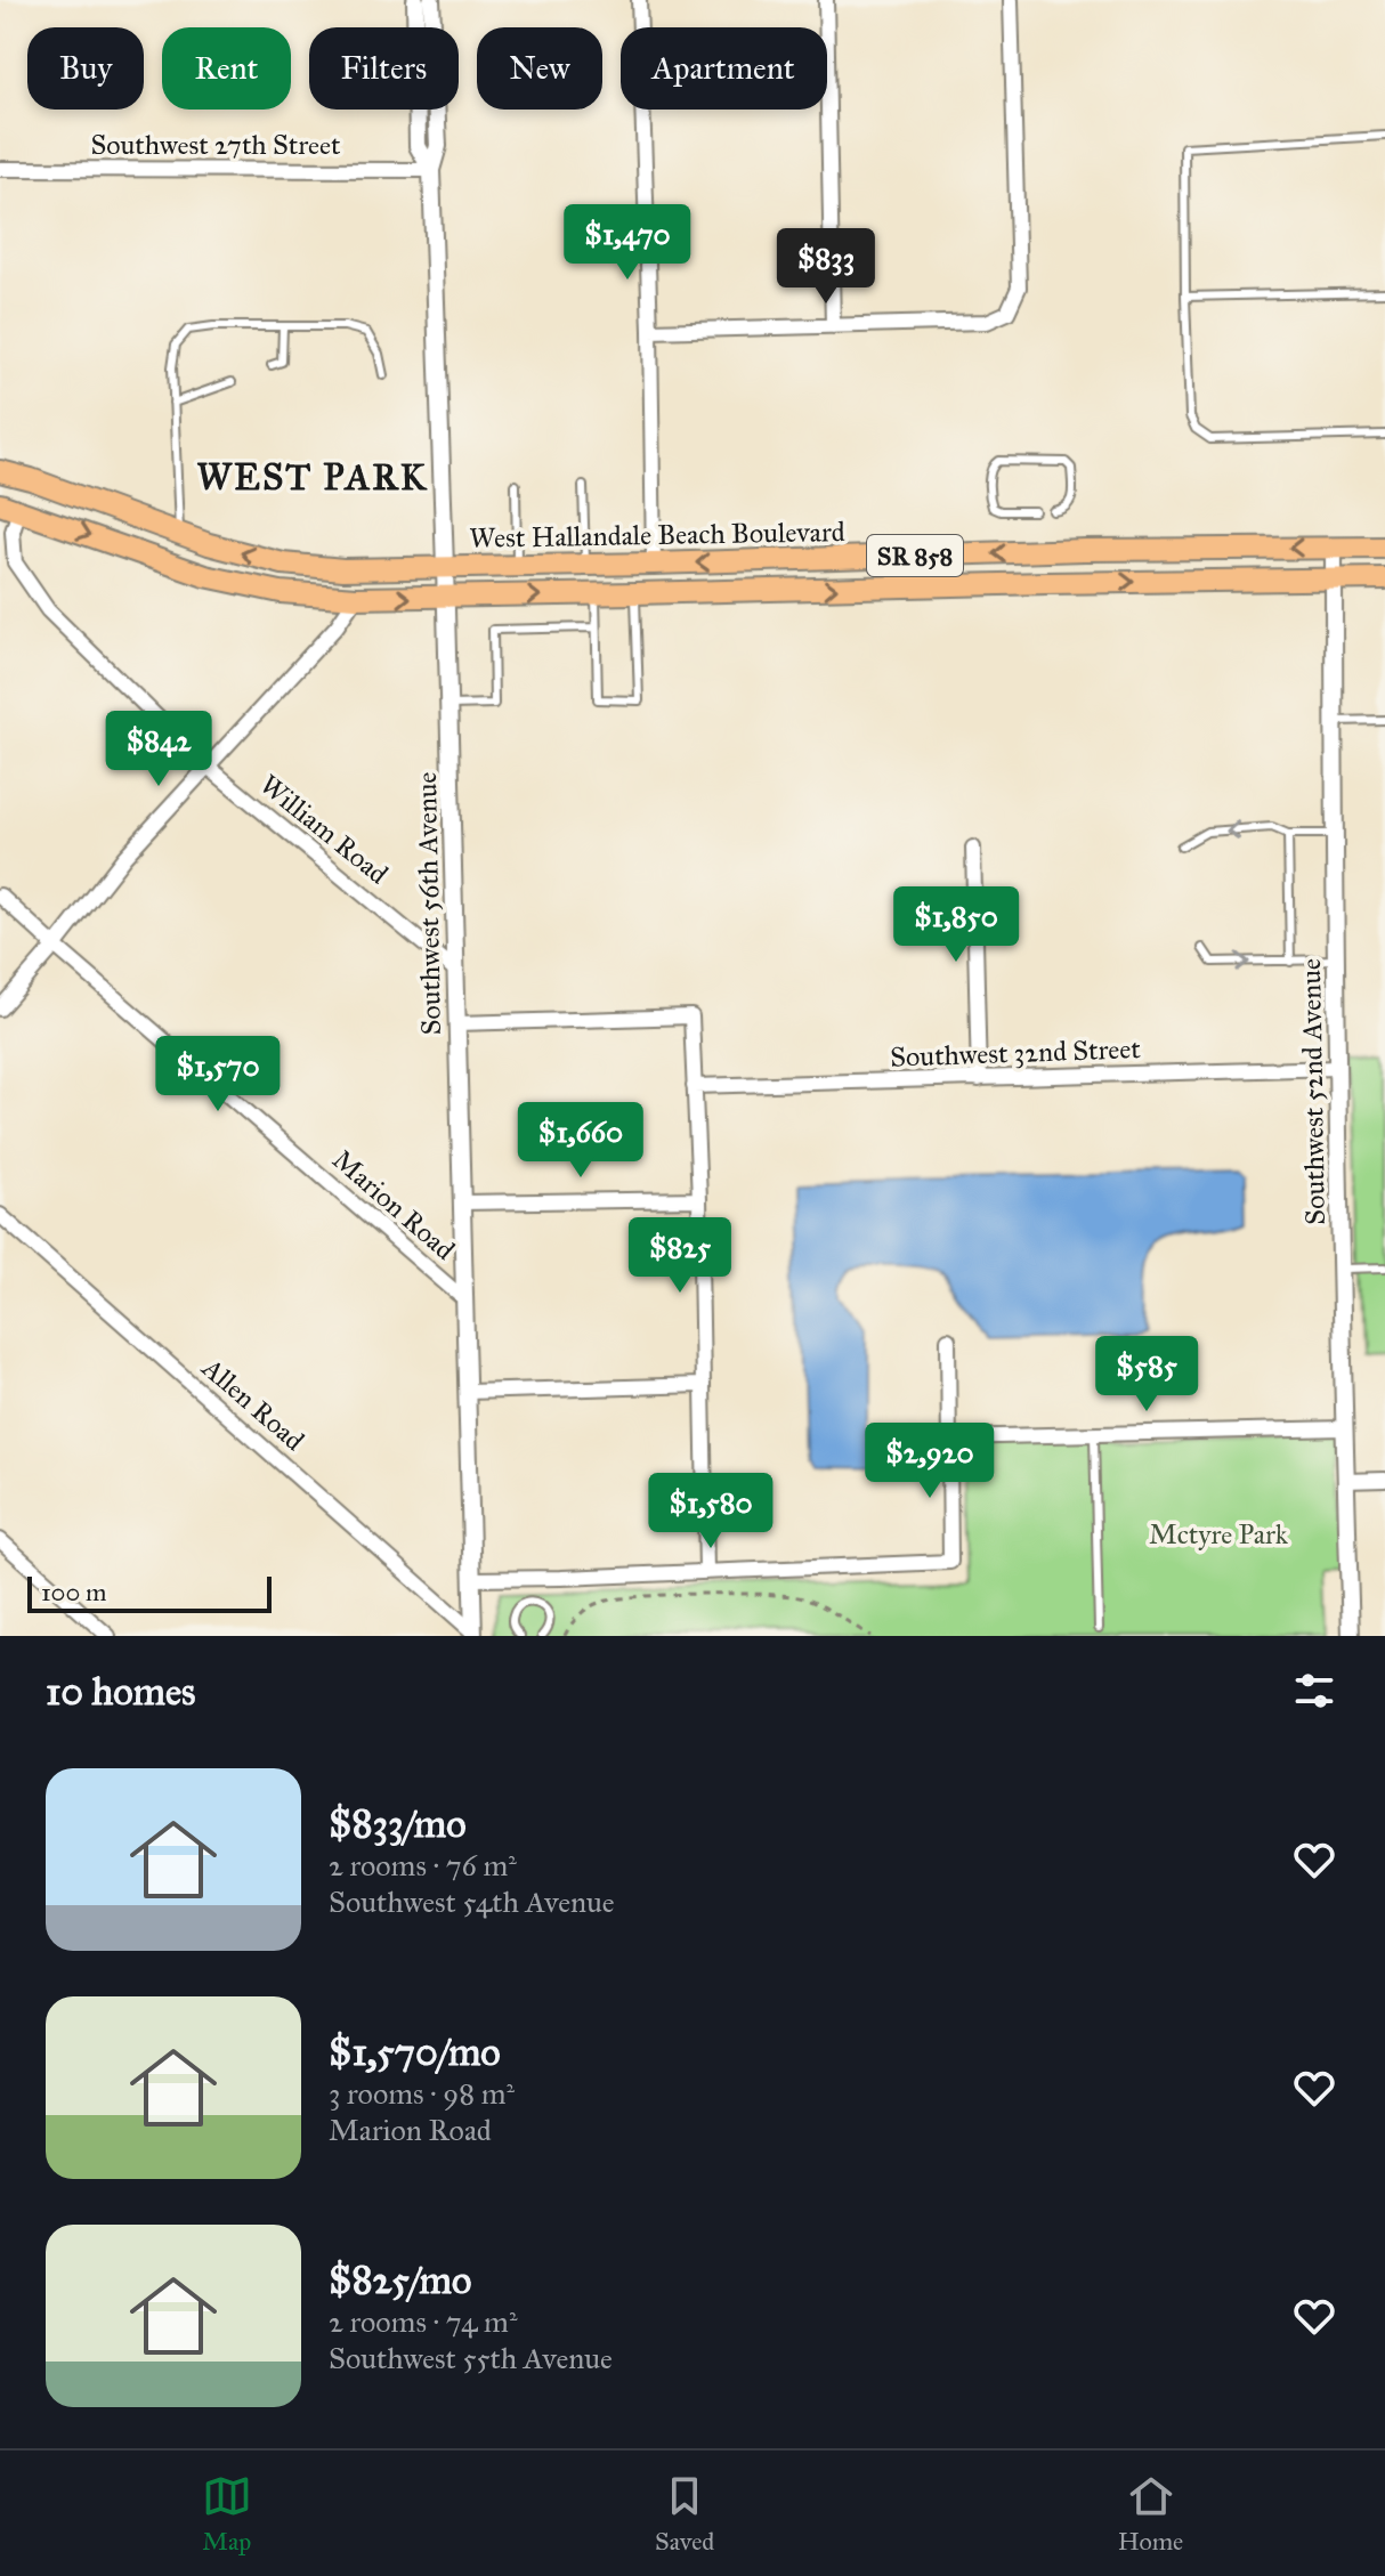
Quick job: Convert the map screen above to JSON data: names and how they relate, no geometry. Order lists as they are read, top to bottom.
{
  "streets": {
    "main road": ["West Hallandale Beach Boulevard", "SR 858"],
    "street": [
      "Southwest 27th Street",
      "William Road",
      "Southwest 56th Avenue",
      "Southwest 32nd Street",
      "Southwest 52nd Avenue",
      "Marion Road",
      "Allen Road"
    ]
  },
  "crossings": [
    ["Southwest 27th Street", "Southwest 56th Avenue"],
    ["West Hallandale Beach Boulevard", "William Road"],
    ["West Hallandale Beach Boulevard", "Southwest 56th Avenue"],
    ["West Hallandale Beach Boulevard", "Southwest 52nd Avenue"],
    ["William Road", "Southwest 56th Avenue"],
    ["Southwest 56th Avenue", "Marion Road"],
    ["Southwest 56th Avenue", "Allen Road"],
    ["Southwest 32nd Street", "Southwest 52nd Avenue"]
  ],
  "districts": ["WEST PARK"],
  "parks": ["Mctyre Park"],
  "scale_bar": "100 m",
  "page": {
    "chip": [
      "Buy",
      "Rent",
      "Filters",
      "New",
      "Apartment"
    ],
    "price": [
      "$1,470",
      "$833",
      "$842",
      "$1,850",
      "$1,570",
      "$1,660",
      "$825",
      "$585",
      "$2,920",
      "$1,580"
    ],
    "scale": "100 m",
    "heading": "10 homes",
    "list": [
      {
        "name": "$833/mo",
        "note": "2 rooms · 76 m² · Southwest 54th Avenue"
      },
      {
        "name": "$1,570/mo",
        "note": "3 rooms · 98 m² · Marion Road"
      },
      {
        "name": "$825/mo",
        "note": "2 rooms · 74 m² · Southwest 55th Avenue"
      }
    ],
    "tabs": ["Map", "Saved", "Home"]
  }
}
